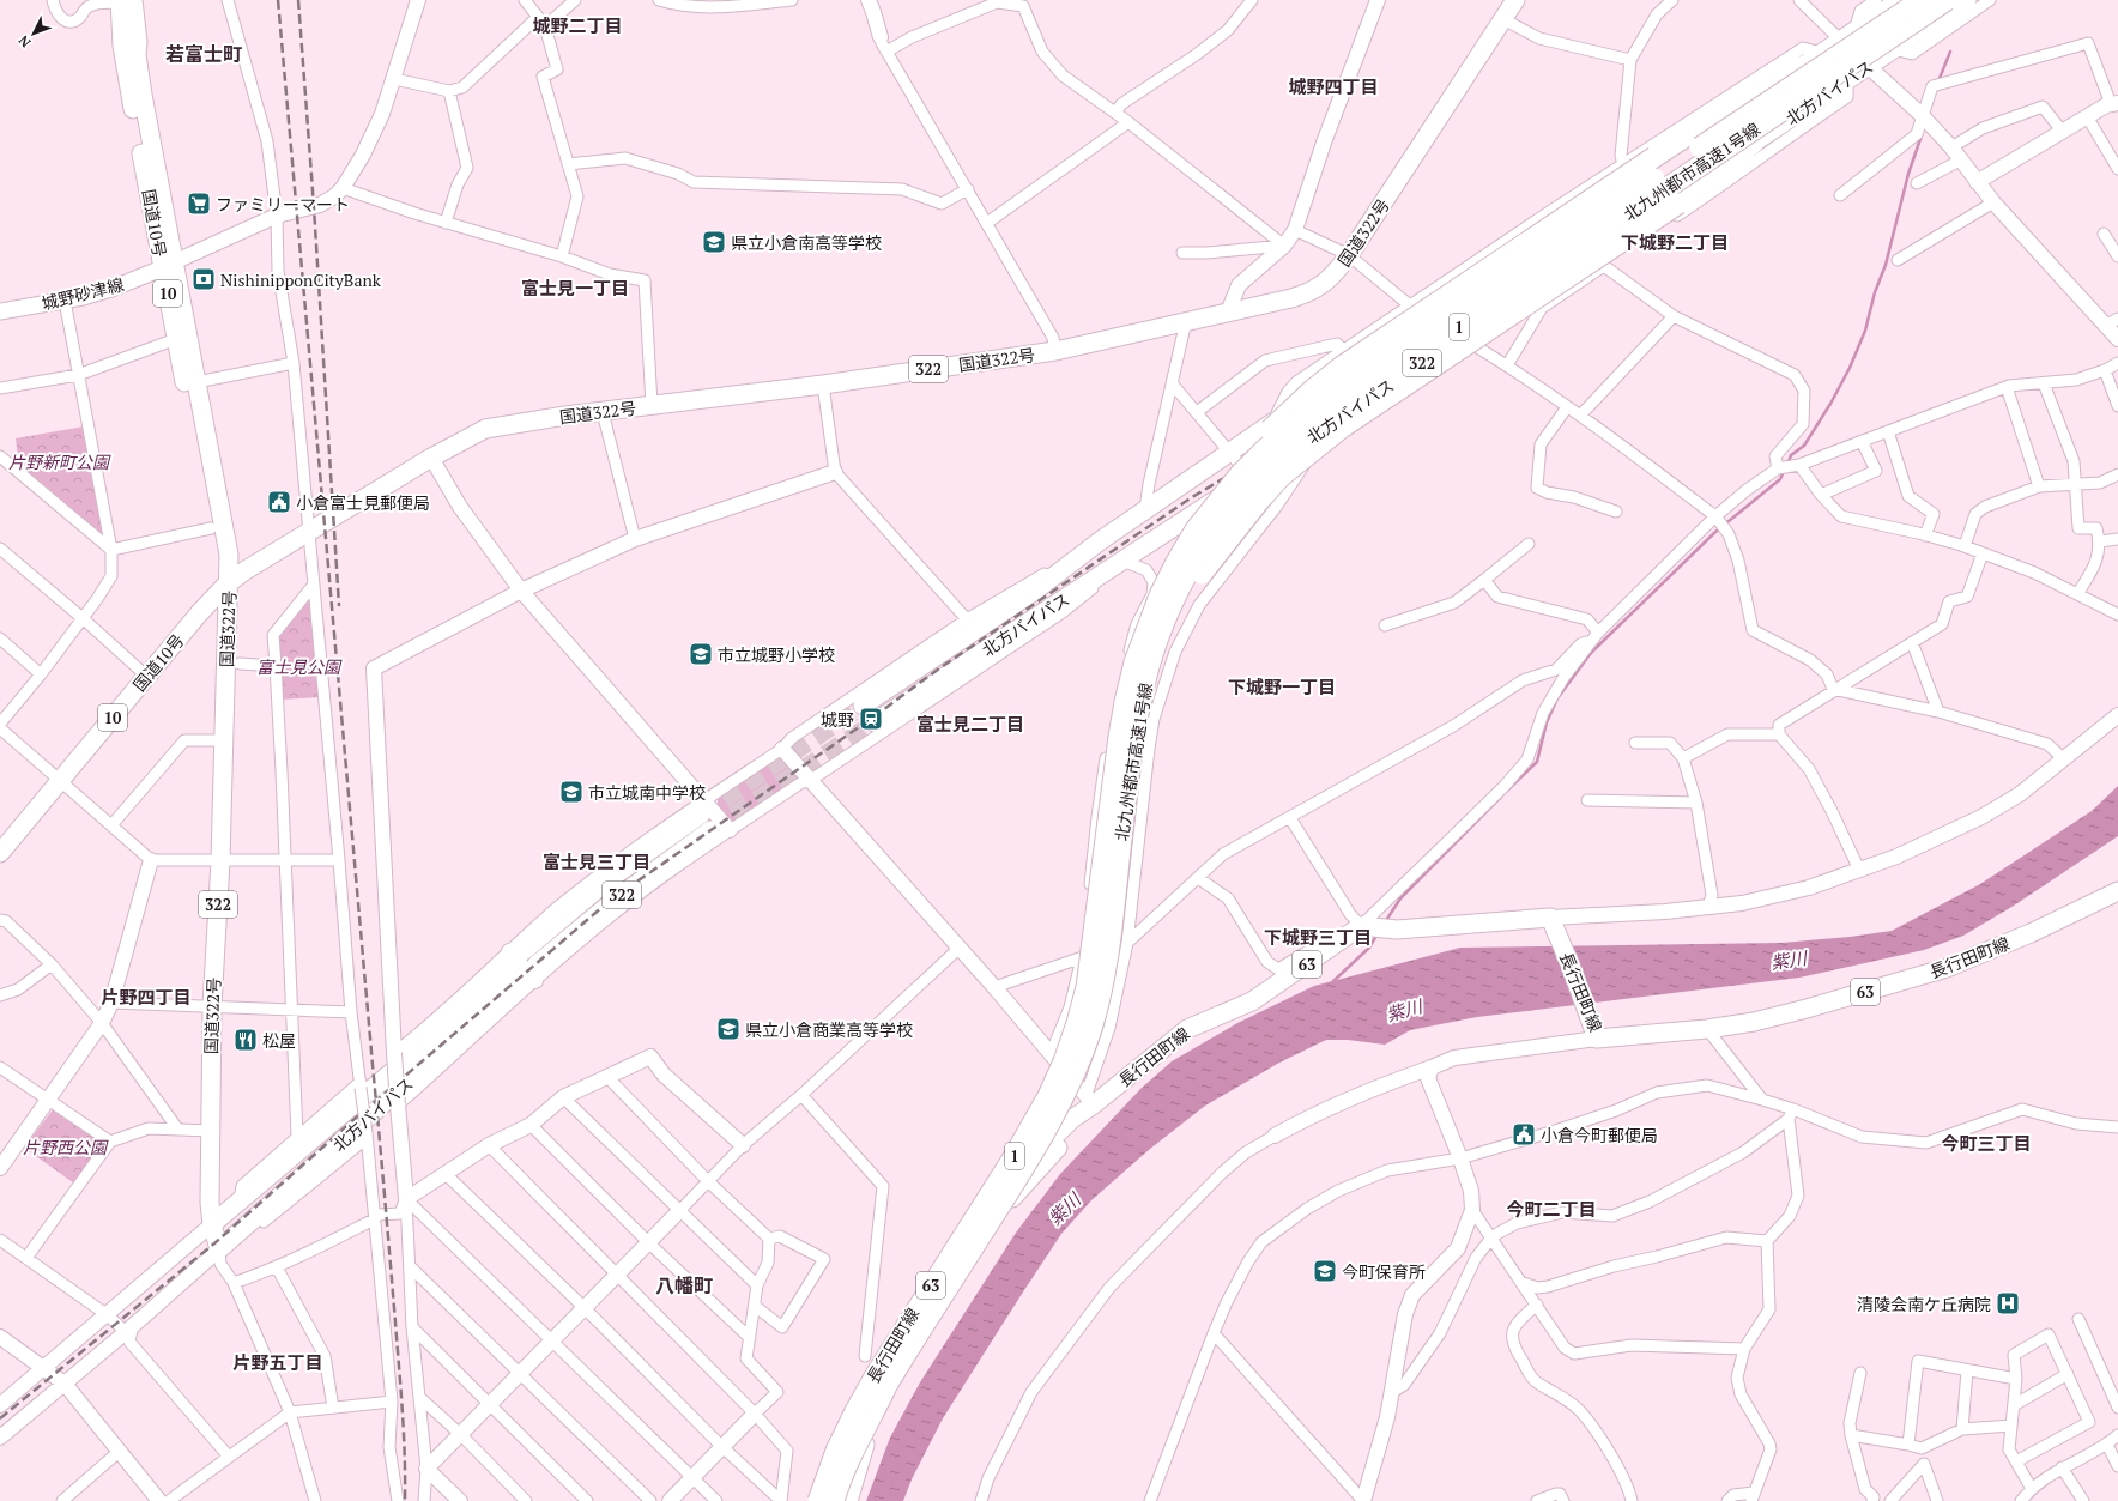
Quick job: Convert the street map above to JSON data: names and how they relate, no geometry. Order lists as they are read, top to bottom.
{
  "streets": {
    "highway": ["北九州都市高速1号線", "1"],
    "main road": [
      "北方バイパス",
      "国道10号",
      "国道322号",
      "城野砂津線",
      "10",
      "322",
      "長行田町線",
      "63"
    ]
  },
  "crossings": [
    ["北方バイパス", "国道322号"],
    ["北方バイパス", "322"],
    ["北九州都市高速1号線", "長行田町線"],
    ["国道10号", "国道322号"],
    ["国道10号", "城野砂津線"]
  ],
  "districts": [
    "城野二丁目",
    "若富士町",
    "城野四丁目",
    "下城野二丁目",
    "富士見一丁目",
    "下城野一丁目",
    "富士見二丁目",
    "富士見三丁目",
    "下城野三丁目",
    "片野四丁目",
    "今町三丁目",
    "今町二丁目",
    "八幡町",
    "片野五丁目"
  ],
  "water": ["紫川"],
  "parks": ["片野新町公園", "富士見公園", "片野西公園"],
  "places": {
    "supermarket": ["ファミリーマート"],
    "school or university": [
      "県立小倉南高等学校",
      "市立城野小学校",
      "市立城南中学校",
      "県立小倉商業高等学校",
      "今町保育所"
    ],
    "bank": ["NishinipponCityBank"],
    "public building": ["小倉富士見郵便局", "小倉今町郵便局"],
    "station": ["城野"],
    "restaurant": ["松屋"],
    "hospital": ["清陵会南ケ丘病院"]
  },
  "north": "bottom left"
}
